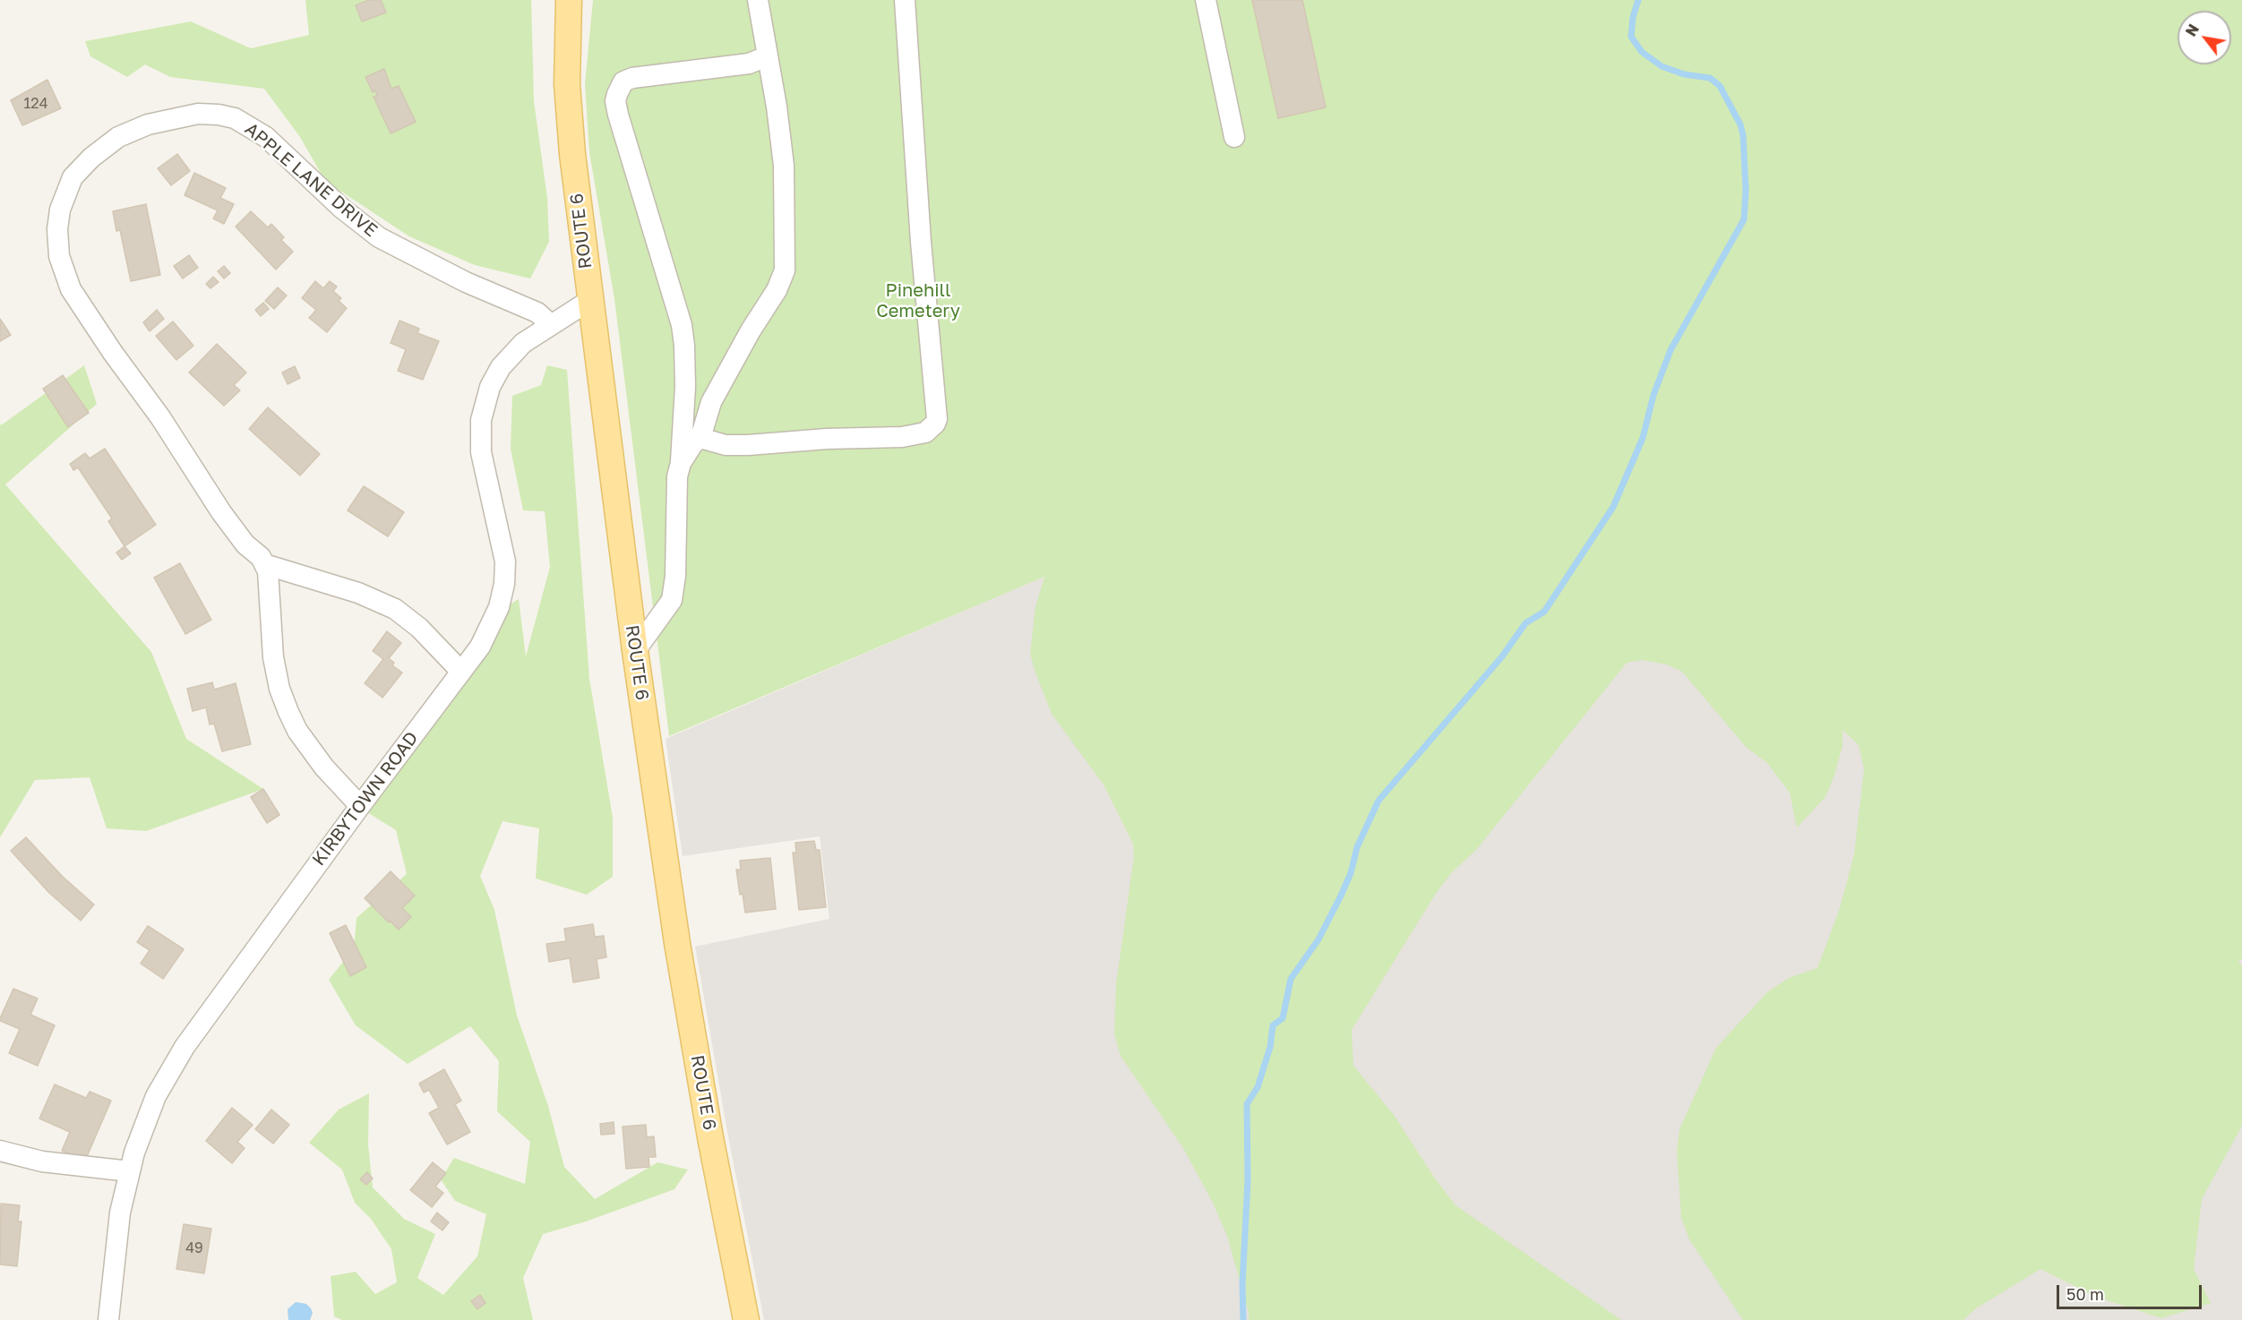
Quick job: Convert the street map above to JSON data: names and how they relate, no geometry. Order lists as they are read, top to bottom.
{
  "streets": {
    "main road": ["ROUTE 6"],
    "street": ["APPLE LANE DRIVE", "KIRBYTOWN ROAD"]
  },
  "crossings": [
    ["APPLE LANE DRIVE", "KIRBYTOWN ROAD"],
    ["ROUTE 6", "KIRBYTOWN ROAD"]
  ],
  "parks": ["Pinehill Cemetery"],
  "house_numbers": ["124", "49"],
  "scale_bar": "50 m",
  "north": "top left"
}
